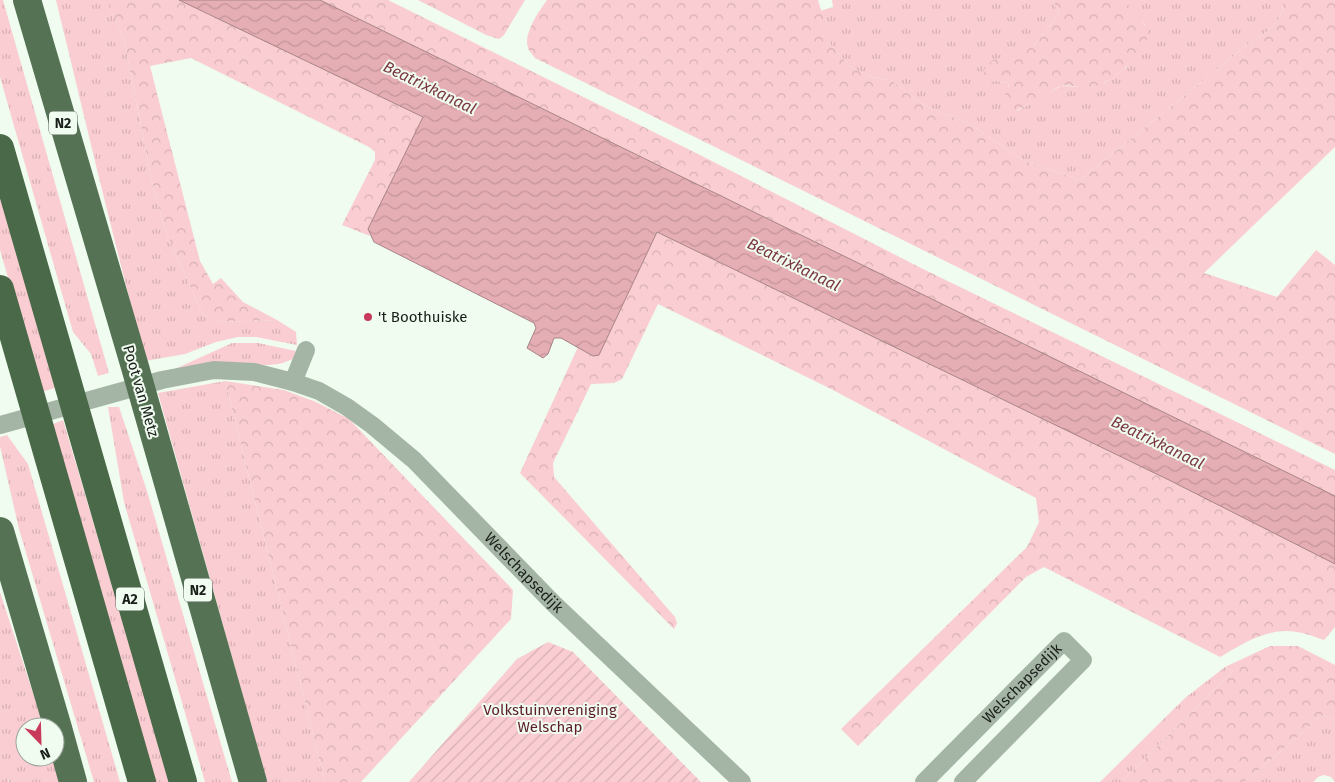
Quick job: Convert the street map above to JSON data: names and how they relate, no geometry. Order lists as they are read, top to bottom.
{
  "streets": {
    "highway": ["N2", "Poot van Metz", "A2"],
    "street": ["Welschapsedijk"]
  },
  "water": ["Beatrixkanaal"],
  "parks": ["Volkstuinvereniging Welschap"],
  "places": ["'t Boothuiske"],
  "north": "bottom right"
}
